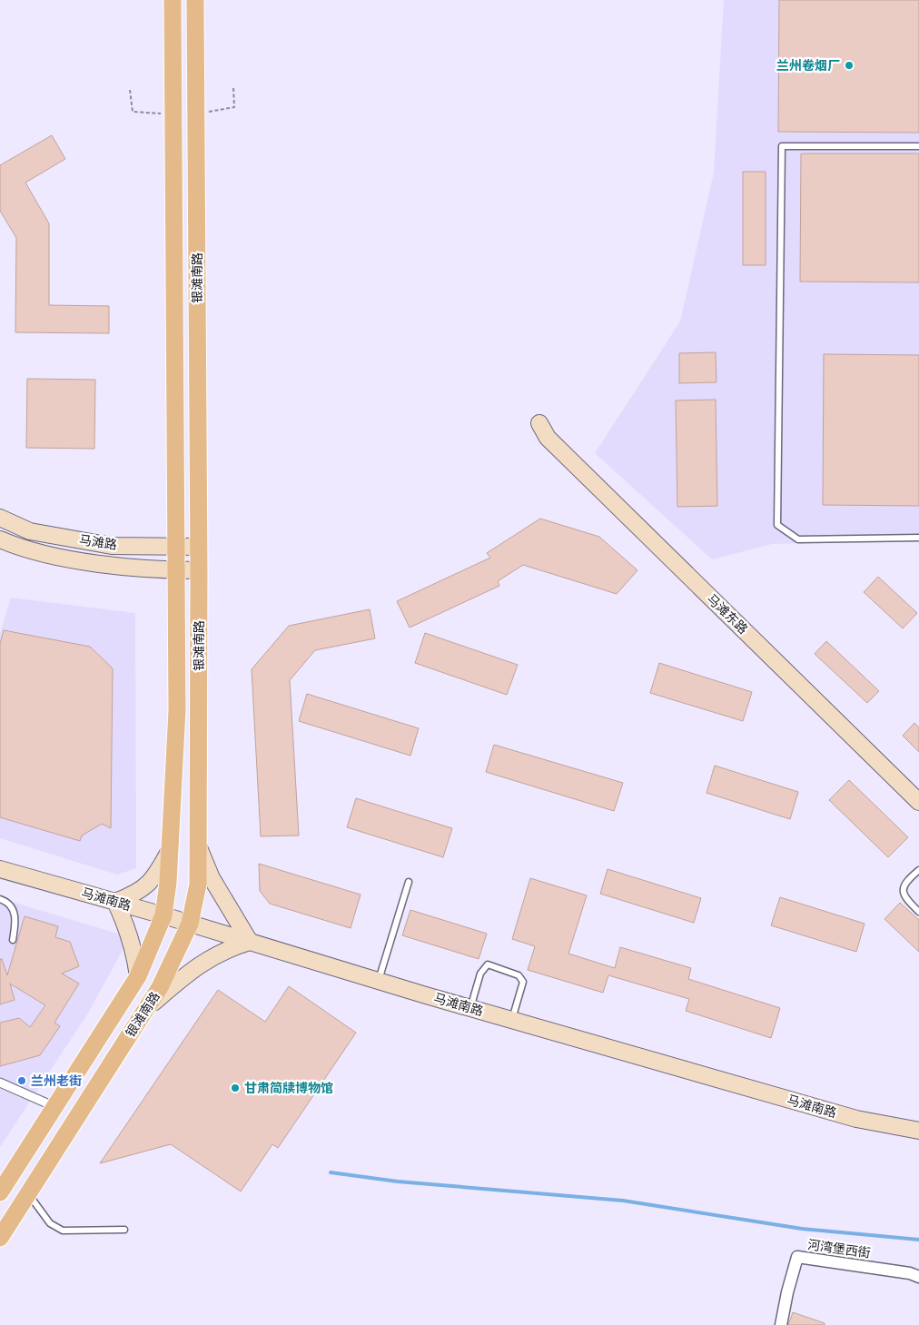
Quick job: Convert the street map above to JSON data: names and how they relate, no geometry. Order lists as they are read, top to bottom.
{
  "streets": {
    "main road": [
      "银滩南路",
      "马滩路",
      "马滩东路",
      "马滩南路"
    ],
    "street": ["河湾堡西街"]
  },
  "crossings": [
    ["银滩南路", "马滩路"],
    ["银滩南路", "马滩南路"]
  ],
  "places": ["兰州卷烟厂", "兰州老街", "甘肃简牍博物馆"]
}
